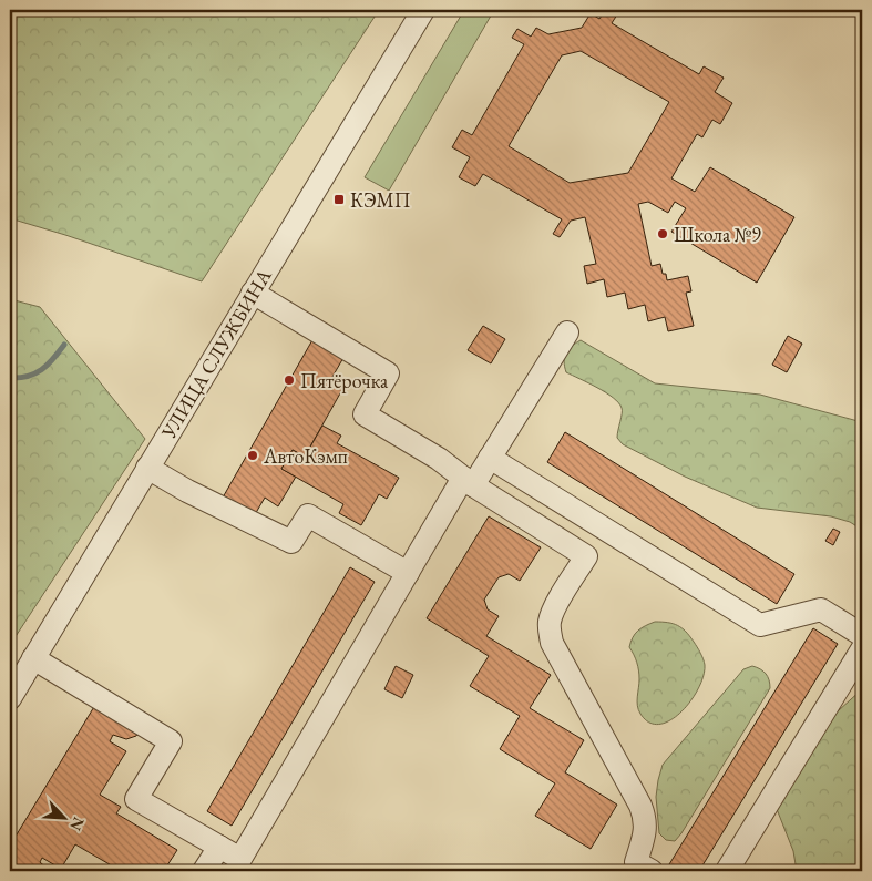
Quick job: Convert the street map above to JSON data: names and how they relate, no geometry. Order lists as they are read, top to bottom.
{
  "streets": {
    "street": ["УЛИЦА СЛУЖБИНА"]
  },
  "places": {
    "transit": ["КЭМП"],
    "other": ["Школа №9", "Пятёрочка", "АвтоКэмп"]
  },
  "north": "bottom right"
}
